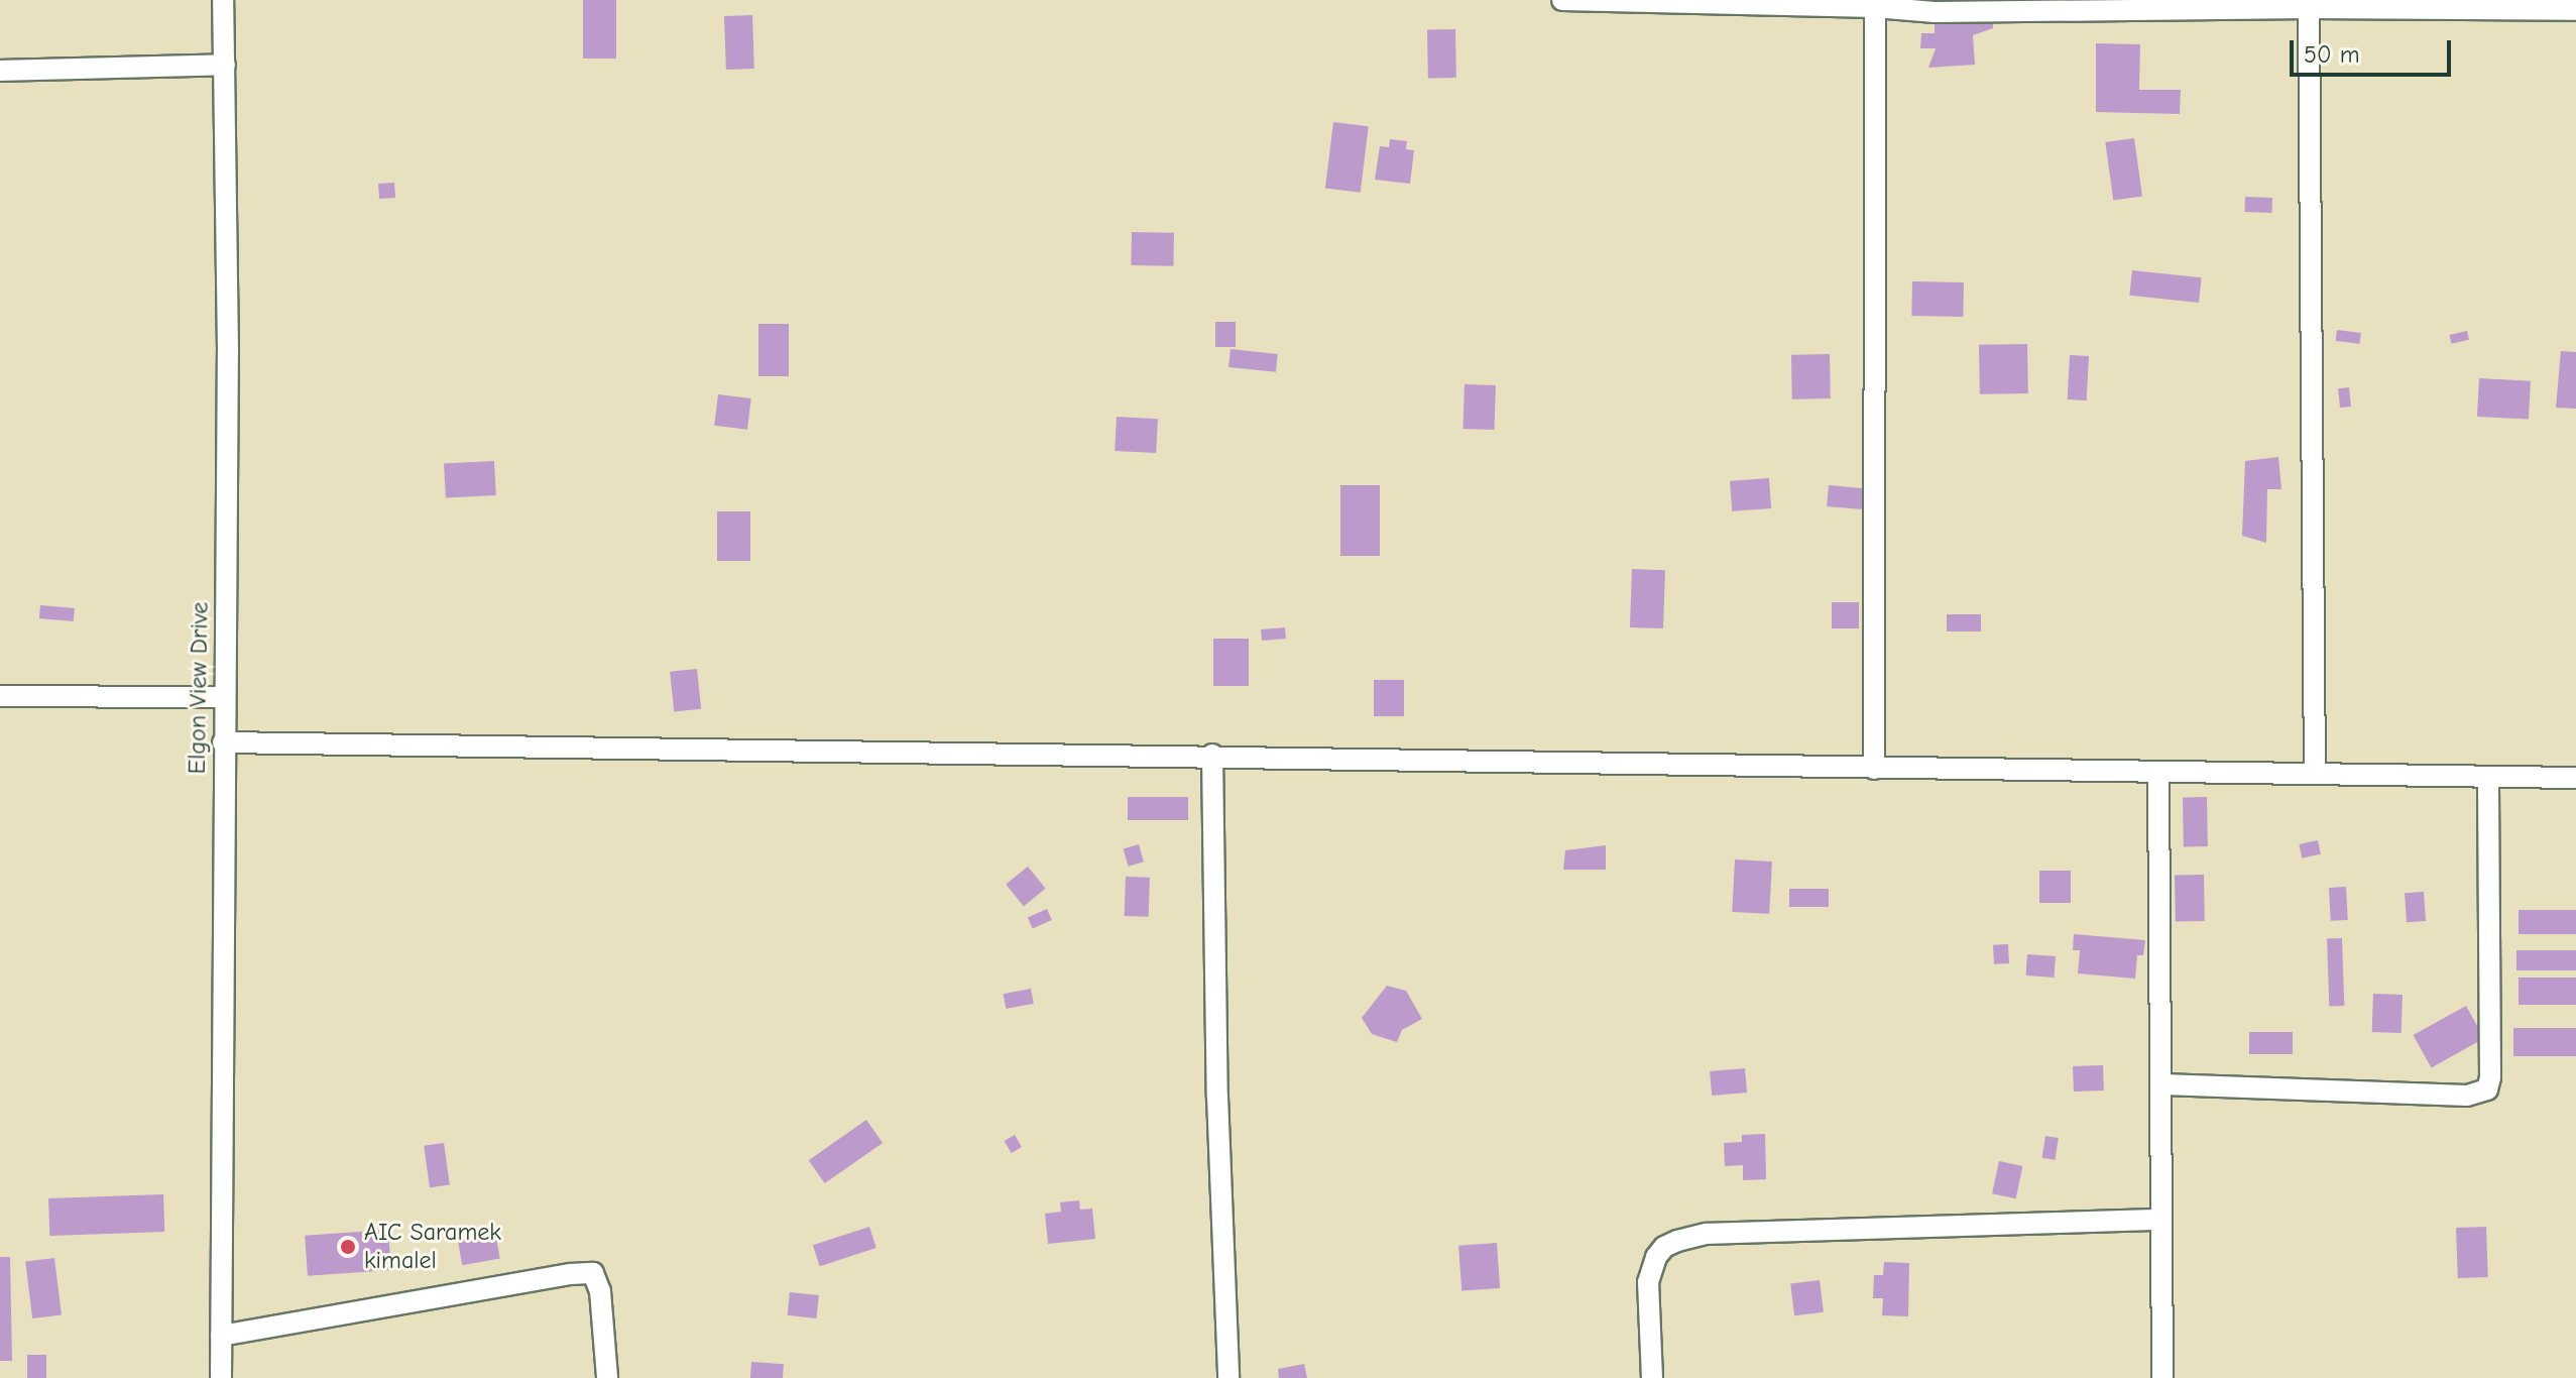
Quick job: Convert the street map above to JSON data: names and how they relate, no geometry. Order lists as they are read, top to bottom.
{
  "streets": {
    "street": ["Elgon View Drive"]
  },
  "places": ["AIC Saramek kimalel"],
  "scale_bar": "50 m"
}
